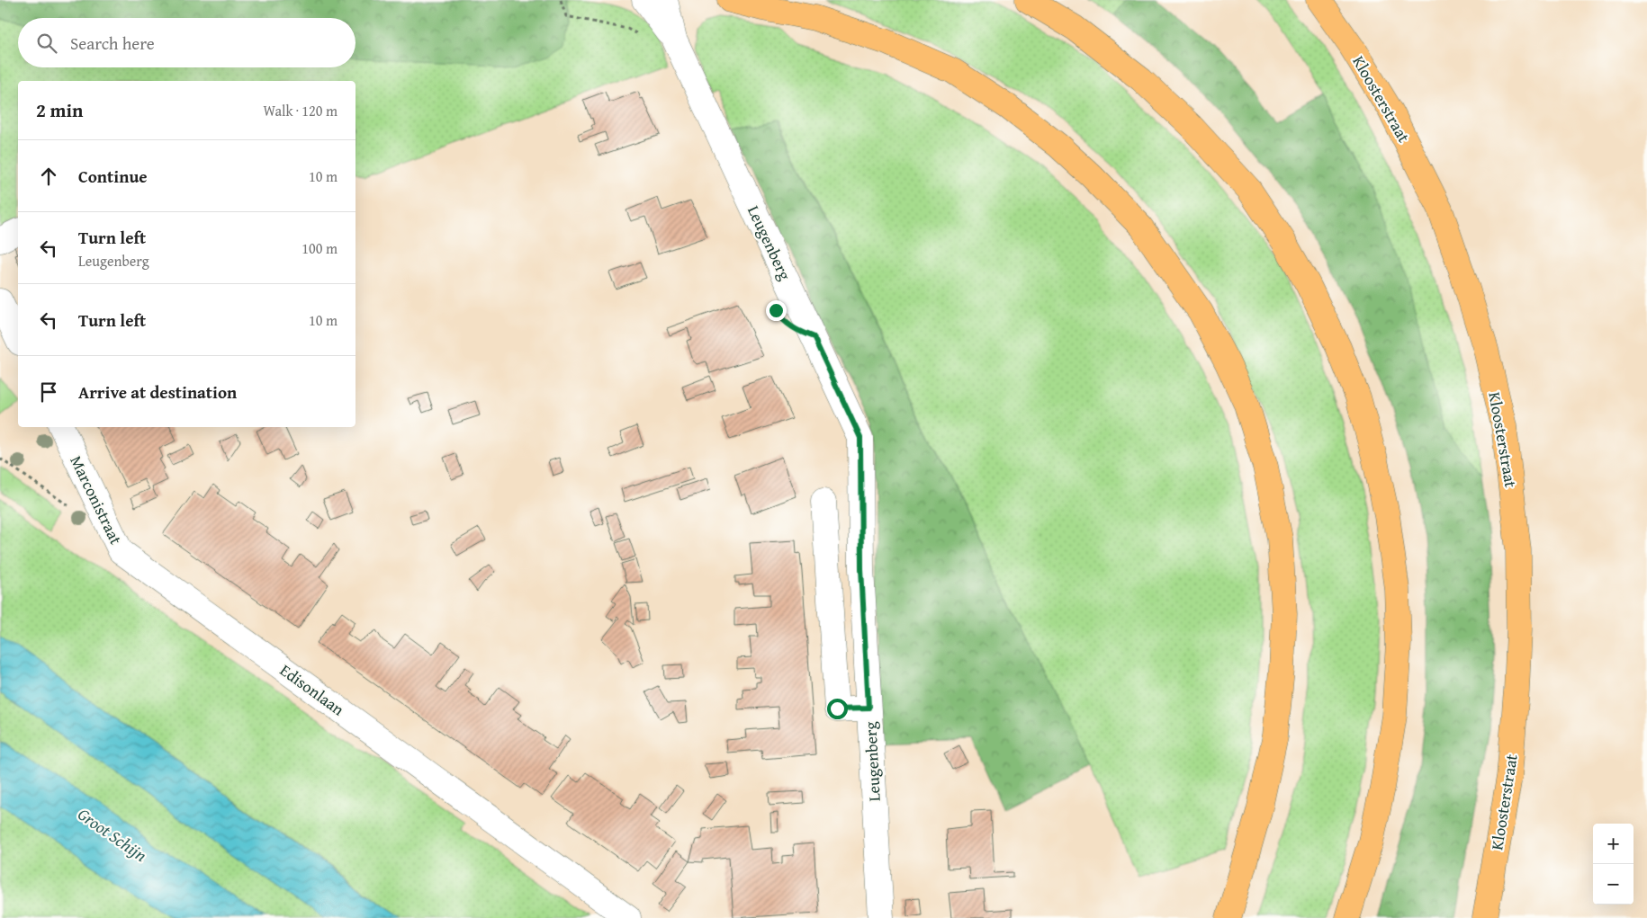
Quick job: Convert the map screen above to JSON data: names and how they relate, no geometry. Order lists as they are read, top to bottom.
{
  "streets": {
    "main road": ["Kloosterstraat"],
    "street": ["Leugenberg", "Marconistraat", "Edisonlaan"]
  },
  "crossings": [
    ["Marconistraat", "Edisonlaan"]
  ],
  "water": ["Groot Schijn"],
  "page": {
    "search": "Search here",
    "heading": ["2 min", "Walk · 120 m"],
    "list": [
      ["Continue", "10 m"],
      ["Turn left", "Leugenberg", "100 m"],
      ["Turn left", "10 m"],
      "Arrive at destination"
    ],
    "map_buttons": ["+", "−"]
  }
}
